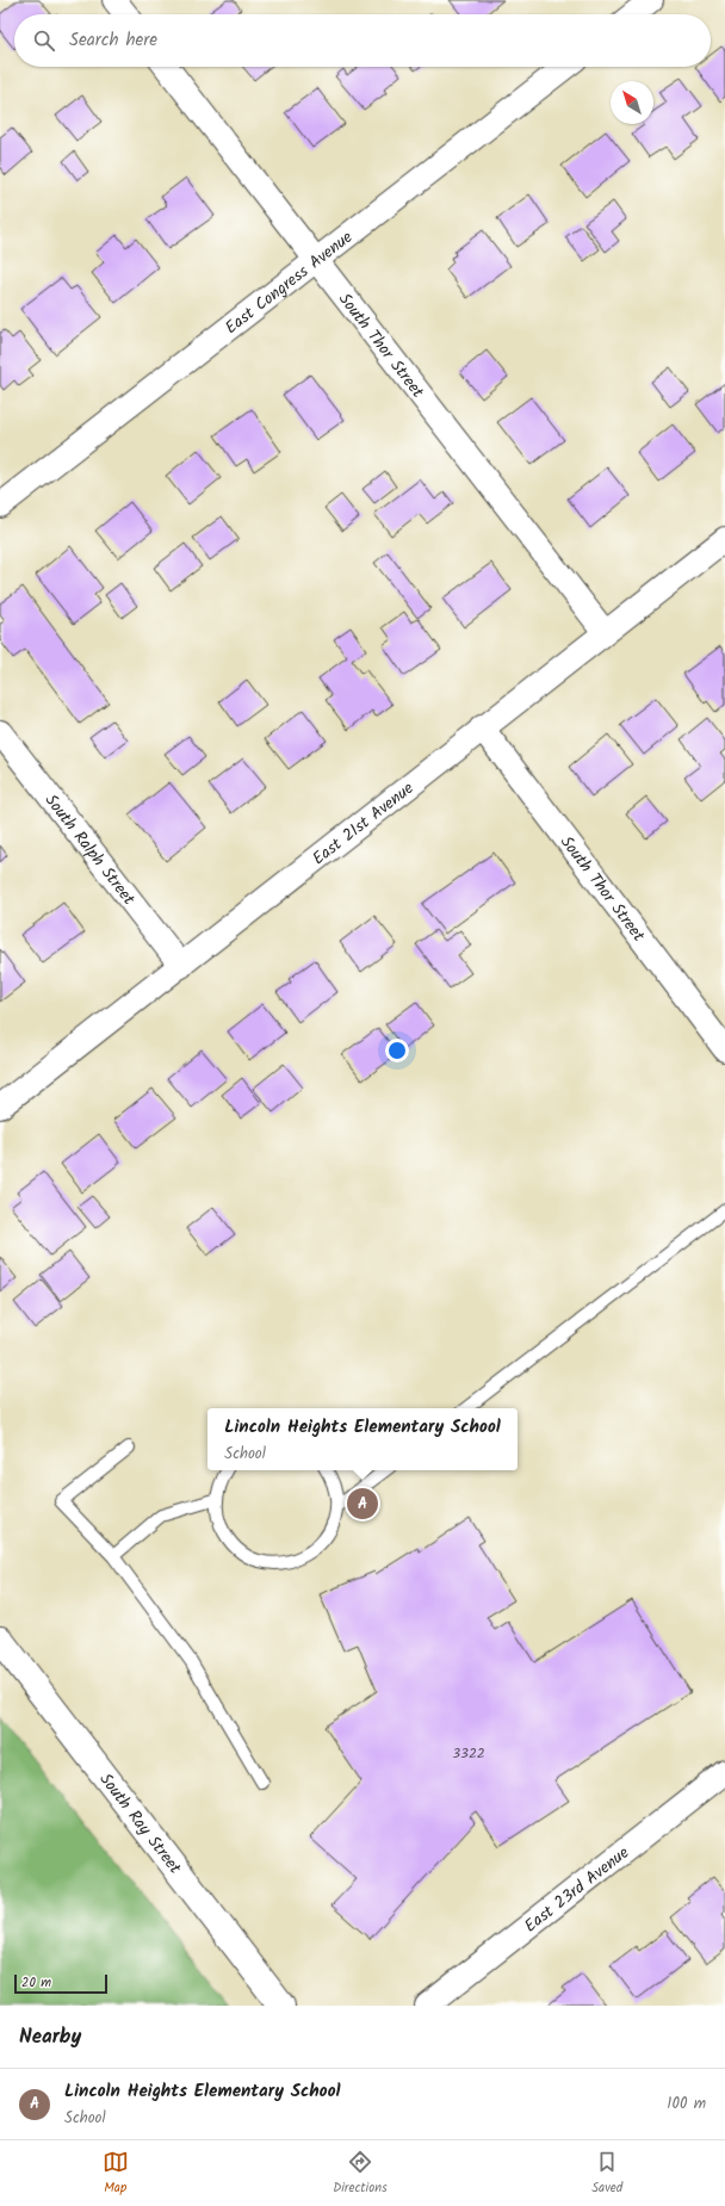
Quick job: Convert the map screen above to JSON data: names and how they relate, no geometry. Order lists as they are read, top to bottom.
{
  "streets": {
    "main road": ["South Ray Street"],
    "street": [
      "East Congress Avenue",
      "South Thor Street",
      "East 21st Avenue",
      "South Ralph Street",
      "East 23rd Avenue"
    ]
  },
  "crossings": [
    ["East Congress Avenue", "South Thor Street"],
    ["South Thor Street", "East 21st Avenue"],
    ["East 21st Avenue", "South Ralph Street"]
  ],
  "house_numbers": ["3322"],
  "scale_bar": "20 m",
  "north": "top left",
  "page": {
    "search": "Search here",
    "popup": ["Lincoln Heights Elementary School", "School"],
    "pins": "A",
    "scale": "20 m",
    "heading": "Nearby",
    "list": [
      {
        "mark": "A",
        "name": "Lincoln Heights Elementary School",
        "note": "School",
        "value": "100 m"
      }
    ],
    "nav": ["Map", "Directions", "Saved"]
  }
}
